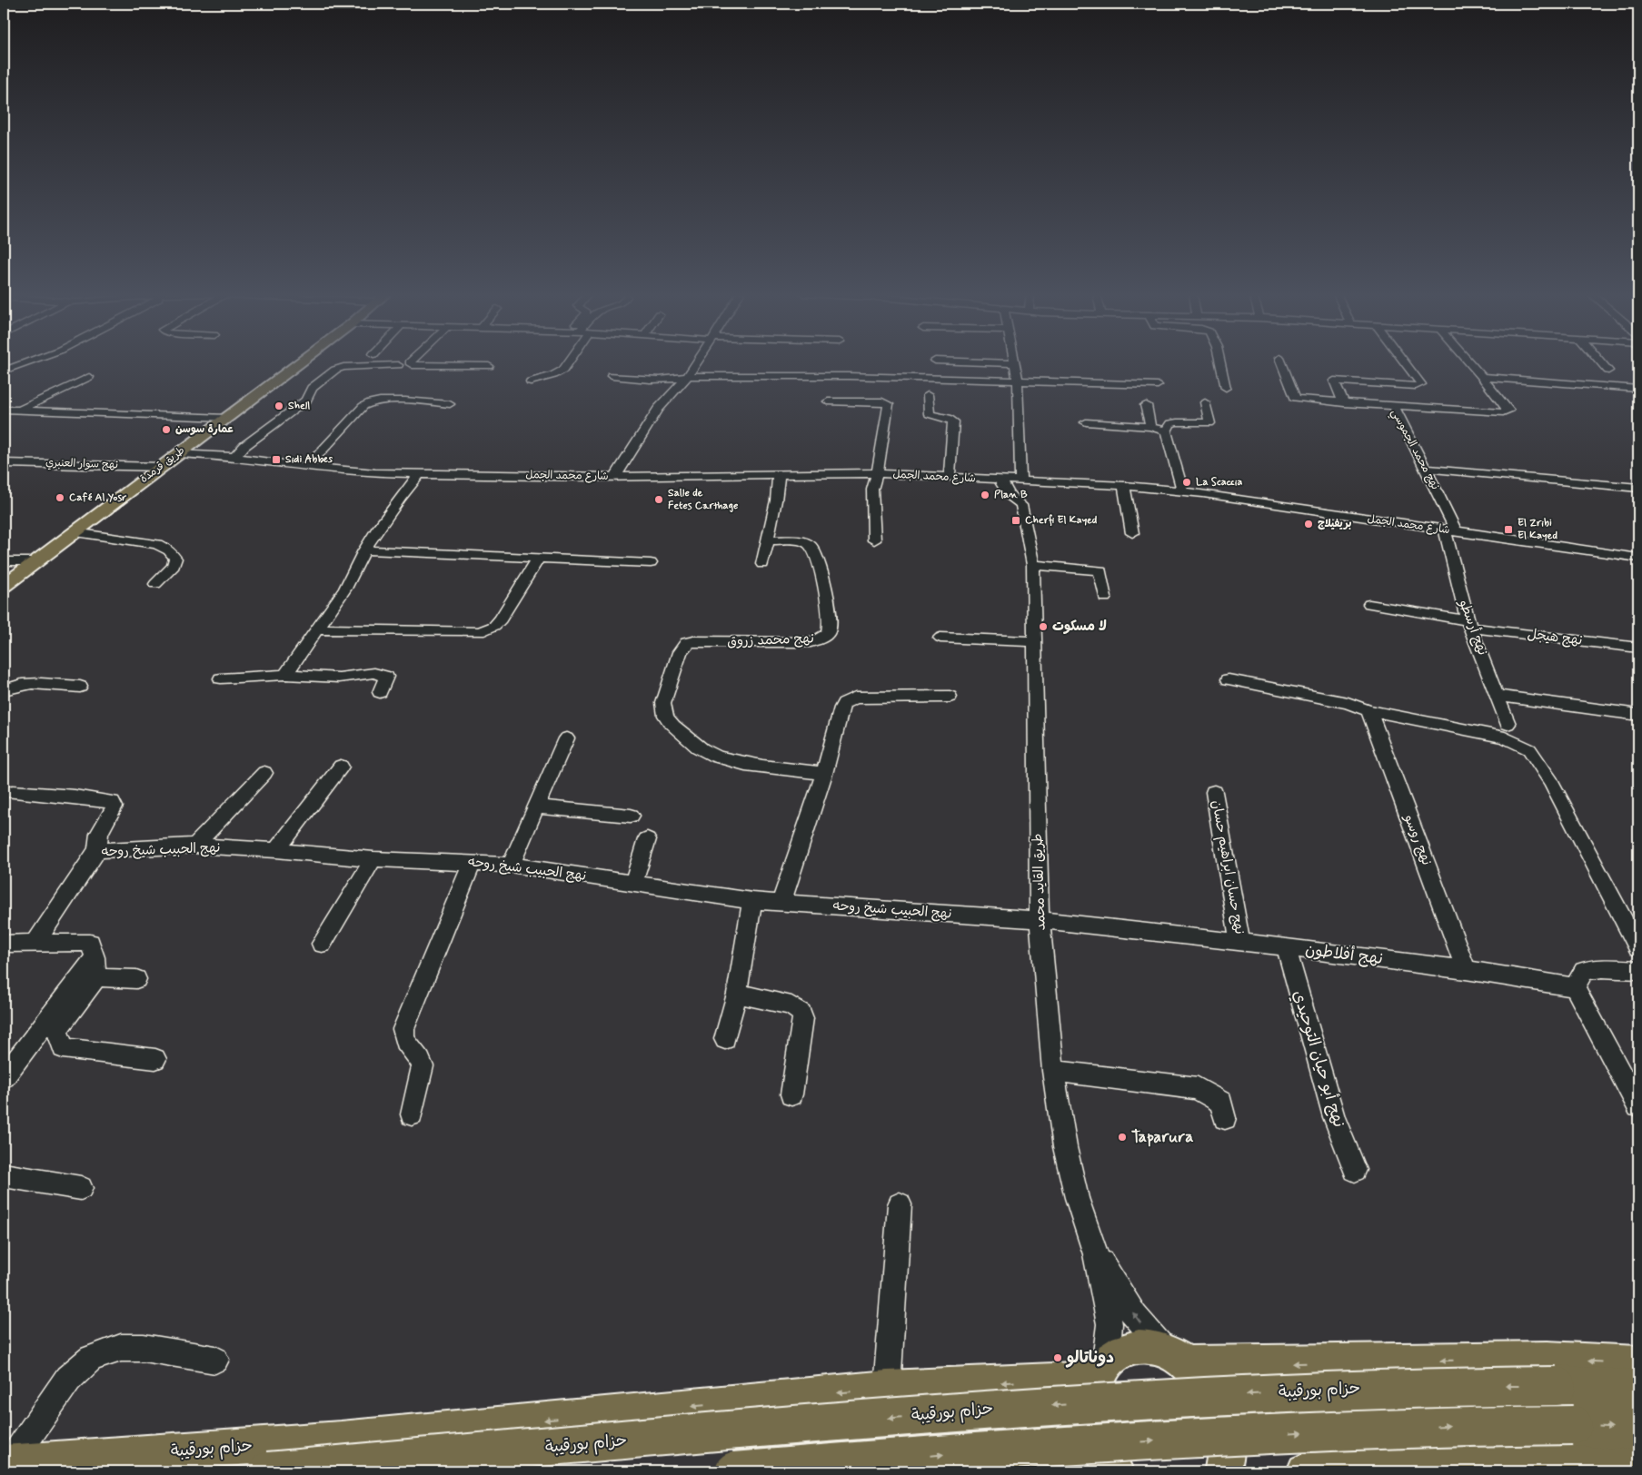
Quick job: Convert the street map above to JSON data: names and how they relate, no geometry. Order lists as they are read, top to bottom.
{
  "streets": {
    "highway": ["حزام بورقيبة"],
    "main road": ["طريق قرمدة"],
    "street": [
      "نهج محمد الجموسي",
      "نهج سوار العنبري",
      "شارع محمد الجمل",
      "نهج أرسطو",
      "نهج هيجل",
      "نهج محمد زروق",
      "نهج روسو",
      "نهج الحبيب شيخ روحه",
      "نهج حسان ابراهيم حسان",
      "طريق القايد محمد",
      "نهج أفلاطون",
      "نهج أبو حيان التوحيدي"
    ]
  },
  "crossings": [
    ["نهج محمد الجموسي", "شارع محمد الجمل"],
    ["نهج محمد الجموسي", "نهج أرسطو"],
    ["نهج سوار العنبري", "طريق قرمدة"],
    ["طريق قرمدة", "شارع محمد الجمل"],
    ["شارع محمد الجمل", "نهج أرسطو"],
    ["شارع محمد الجمل", "طريق القايد محمد"],
    ["نهج أرسطو", "نهج هيجل"],
    ["نهج روسو", "نهج أفلاطون"],
    ["نهج الحبيب شيخ روحه", "طريق القايد محمد"],
    ["نهج الحبيب شيخ روحه", "نهج أفلاطون"],
    ["نهج حسان ابراهيم حسان", "نهج أفلاطون"],
    ["طريق القايد محمد", "نهج أفلاطون"],
    ["طريق القايد محمد", "حزام بورقيبة"],
    ["نهج أفلاطون", "نهج أبو حيان التوحيدي"]
  ],
  "places": {
    "other": [
      "Shell",
      "عمارة سوسن",
      "La Scaccia",
      "Plan B",
      "Café Al Yosr",
      "Salle de Fetes Carthage",
      "بريفيلاج",
      "لا مسكوت",
      "Taparura",
      "دوناتالو"
    ],
    "transit": ["Sidi Abbes", "Cherfi El Kayed", "El Zribi El Kayed"]
  }
}
